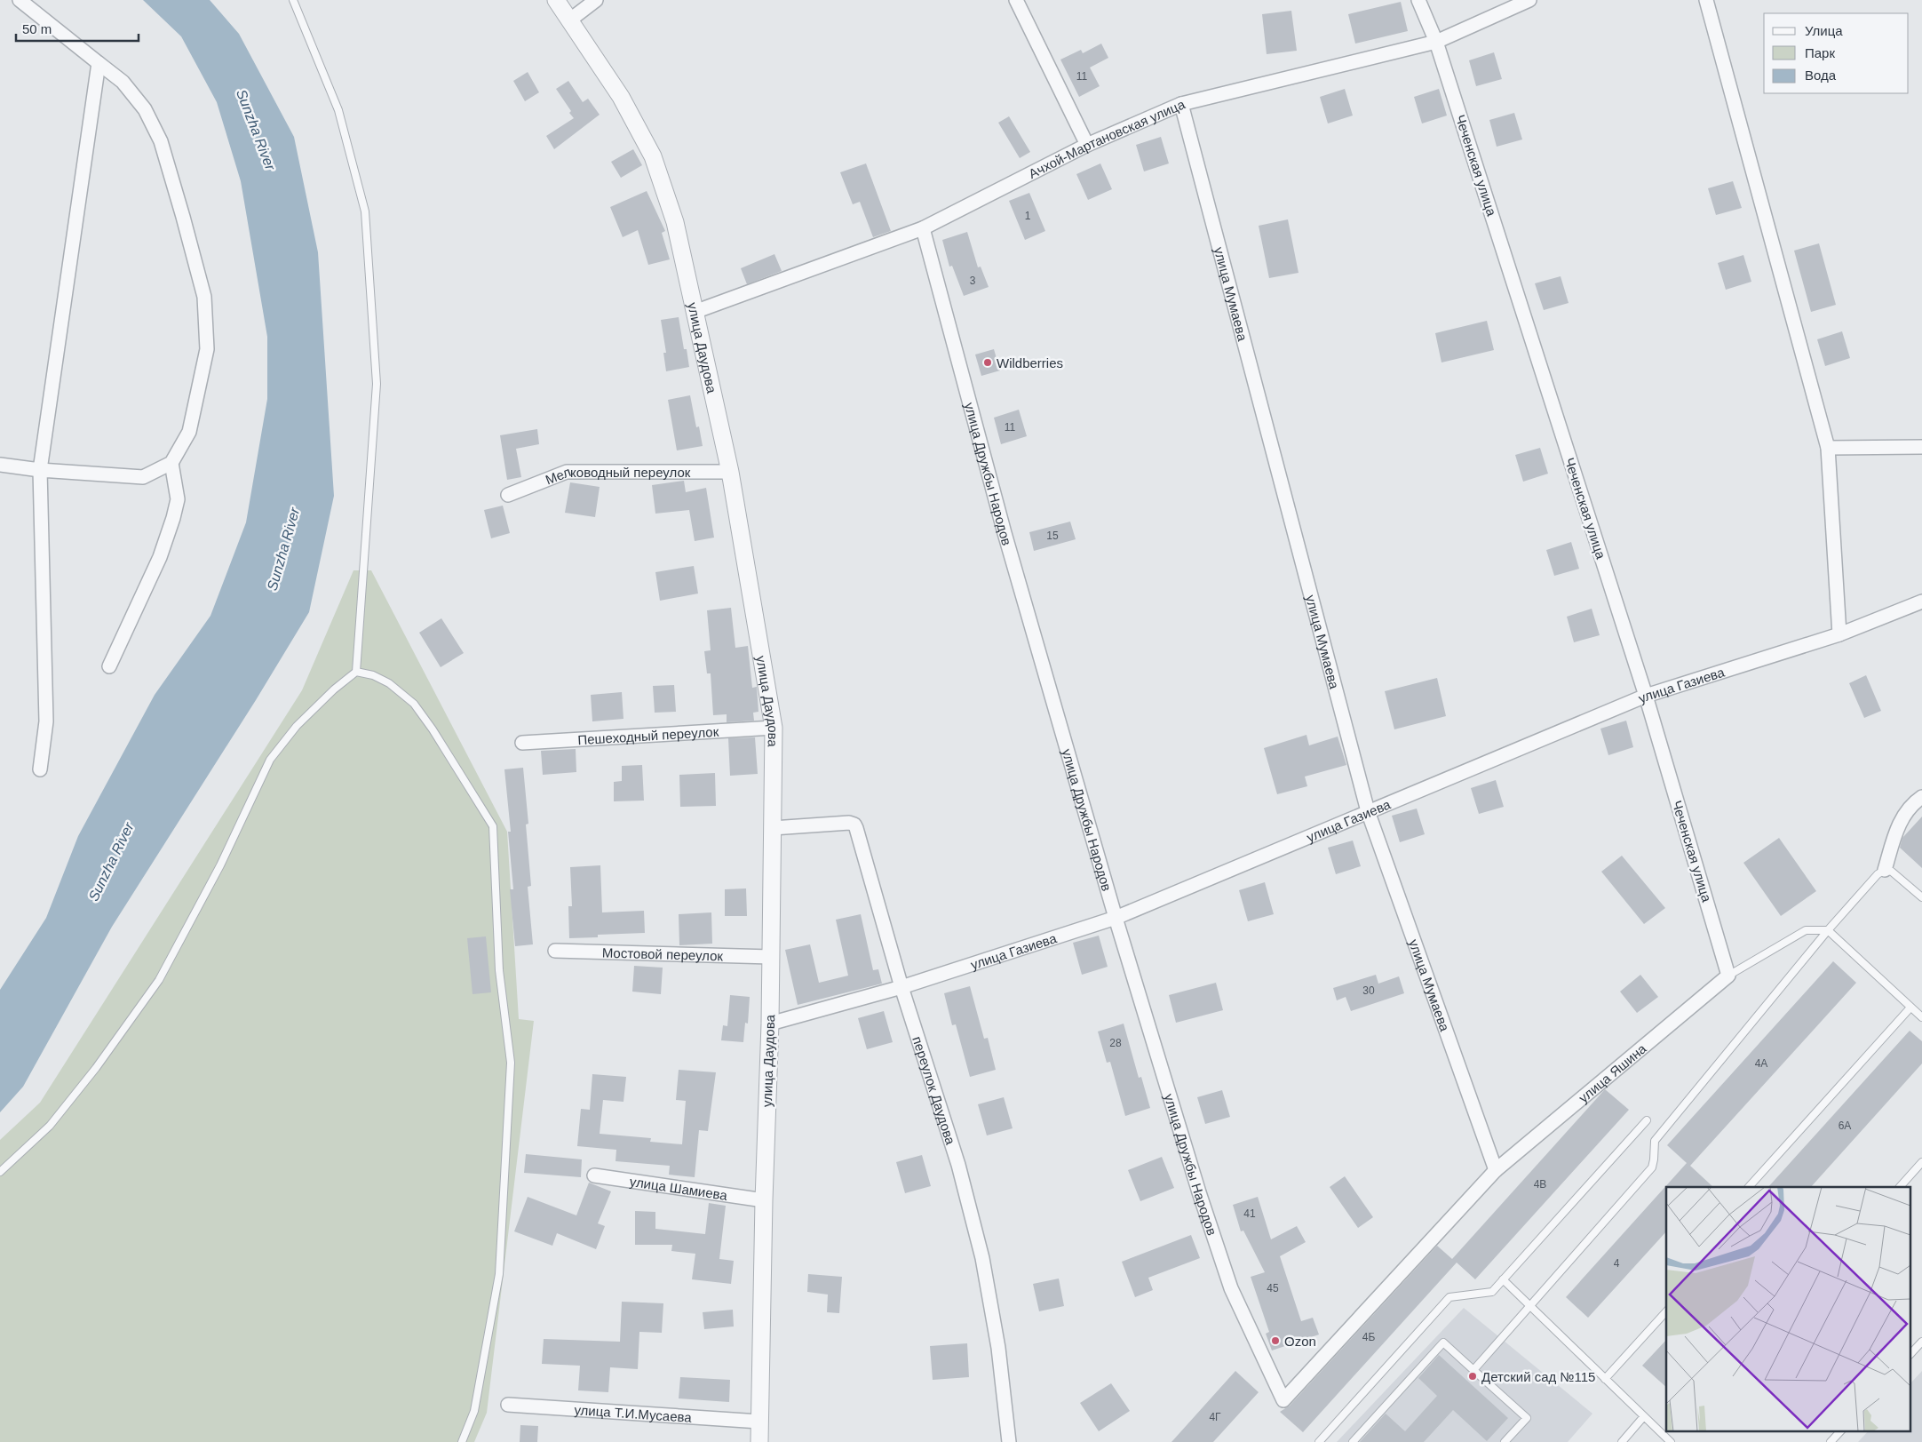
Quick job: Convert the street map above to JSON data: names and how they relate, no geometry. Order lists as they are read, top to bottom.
{
  "streets": {
    "street": [
      "Ачхой-Мартановская улица",
      "Чеченская улица",
      "улица Мумаева",
      "улица Даудова",
      "улица Дружбы Народов",
      "Мелководный переулок",
      "улица Газиева",
      "Пешеходный переулок",
      "Мостовой переулок",
      "улица Яшина",
      "переулок Даудова",
      "улица Шамиева",
      "улица Т.И.Мусаева"
    ]
  },
  "crossings": [
    ["Ачхой-Мартановская улица", "Чеченская улица"],
    ["Ачхой-Мартановская улица", "улица Мумаева"],
    ["Ачхой-Мартановская улица", "улица Даудова"],
    ["Ачхой-Мартановская улица", "улица Дружбы Народов"],
    ["Чеченская улица", "улица Газиева"],
    ["Чеченская улица", "улица Яшина"],
    ["улица Мумаева", "улица Газиева"],
    ["улица Мумаева", "улица Яшина"],
    ["улица Даудова", "Мелководный переулок"],
    ["улица Даудова", "улица Газиева"],
    ["улица Даудова", "Пешеходный переулок"],
    ["улица Даудова", "Мостовой переулок"],
    ["улица Даудова", "переулок Даудова"],
    ["улица Даудова", "улица Шамиева"],
    ["улица Даудова", "улица Т.И.Мусаева"],
    ["улица Дружбы Народов", "улица Газиева"],
    ["улица Дружбы Народов", "улица Яшина"],
    ["улица Газиева", "переулок Даудова"]
  ],
  "water": ["Sunzha River"],
  "places": ["Wildberries", "Ozon", "Детский сад №115"],
  "house_numbers": [
    "11",
    "1",
    "3",
    "11",
    "15",
    "30",
    "28",
    "4А",
    "6А",
    "4В",
    "41",
    "4",
    "45",
    "4Б",
    "4Г"
  ],
  "legend": ["Улица", "Парк", "Вода"],
  "scale_bar": "50 m"
}
